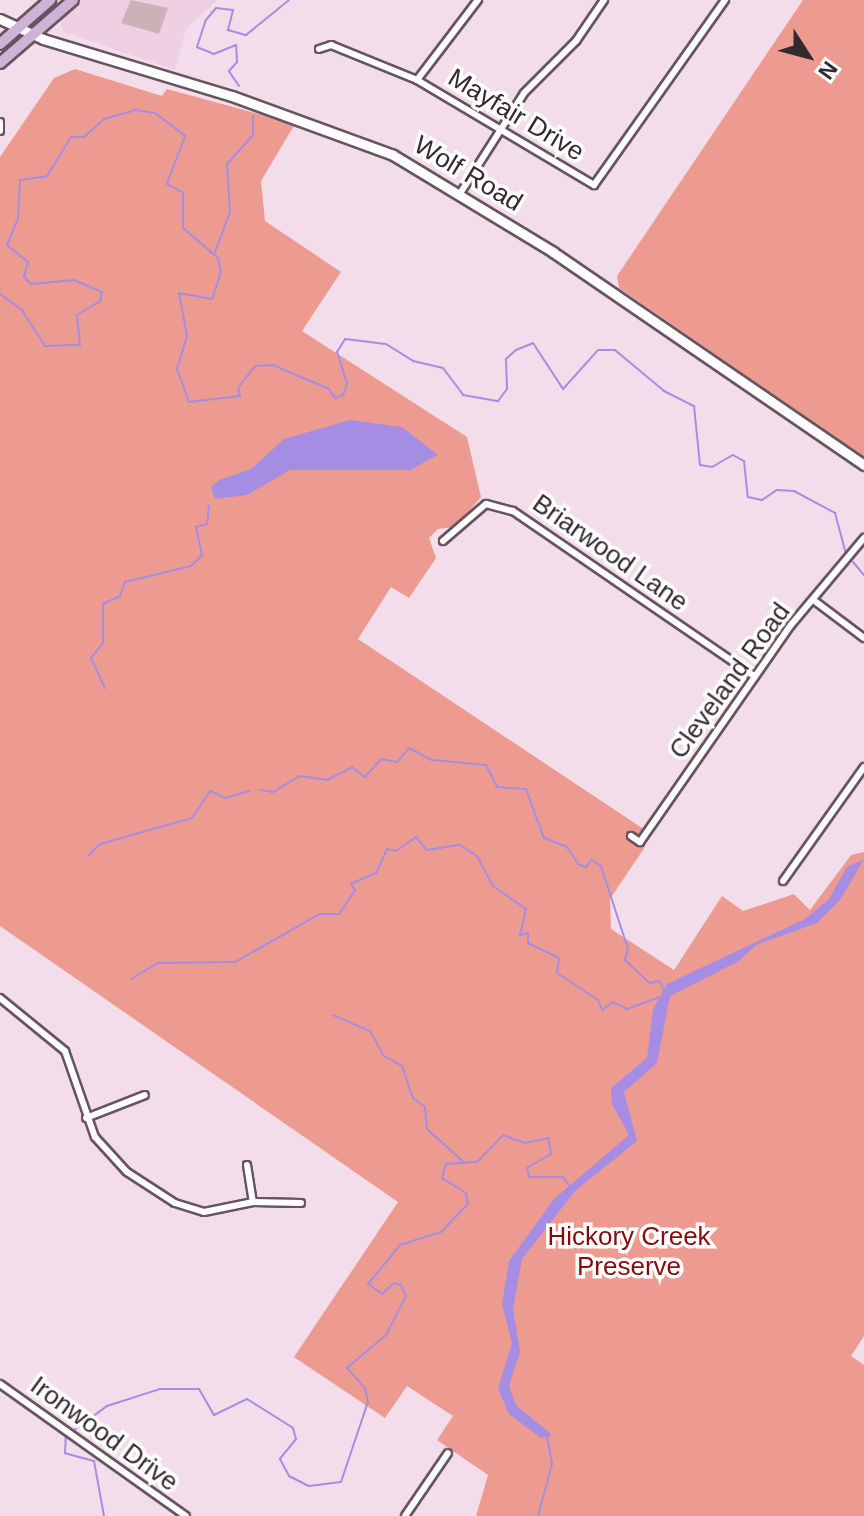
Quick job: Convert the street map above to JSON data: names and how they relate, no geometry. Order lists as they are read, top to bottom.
{
  "streets": {
    "main road": ["Wolf Road"],
    "street": [
      "Mayfair Drive",
      "Briarwood Lane",
      "Cleveland Road",
      "Ironwood Drive"
    ]
  },
  "crossings": [
    ["Briarwood Lane", "Cleveland Road"]
  ],
  "parks": ["Hickory Creek Preserve"],
  "north": "bottom right"
}
